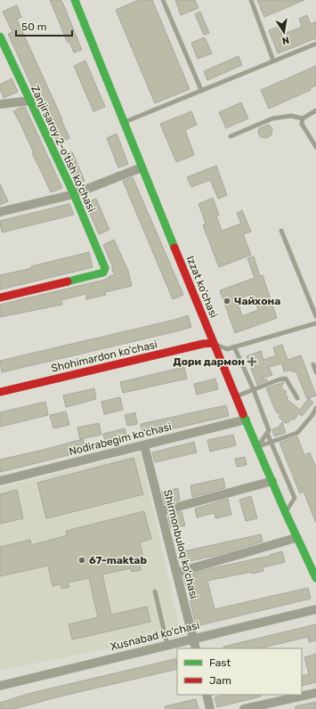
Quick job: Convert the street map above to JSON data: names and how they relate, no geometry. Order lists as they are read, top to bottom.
{
  "streets": {
    "street": [
      "Zanjirsaroy 2-o'tish ko'chasi",
      "Izzat ko'chasi",
      "Shohimardon ko'chasi",
      "Nodirabegim ko'chasi",
      "Shirmonbuloq ko'chasi",
      "Xusnabad ko'chasi"
    ]
  },
  "crossings": [
    ["Izzat ko'chasi", "Shohimardon ko'chasi"],
    ["Izzat ko'chasi", "Nodirabegim ko'chasi"],
    ["Nodirabegim ko'chasi", "Shirmonbuloq ko'chasi"],
    ["Shirmonbuloq ko'chasi", "Xusnabad ko'chasi"]
  ],
  "places": {
    "other": ["Чайхона", "67-maktab"],
    "health": ["Дори дармон"]
  },
  "legend": ["Fast", "Jam"],
  "scale_bar": "50 m",
  "north": "bottom"
}
